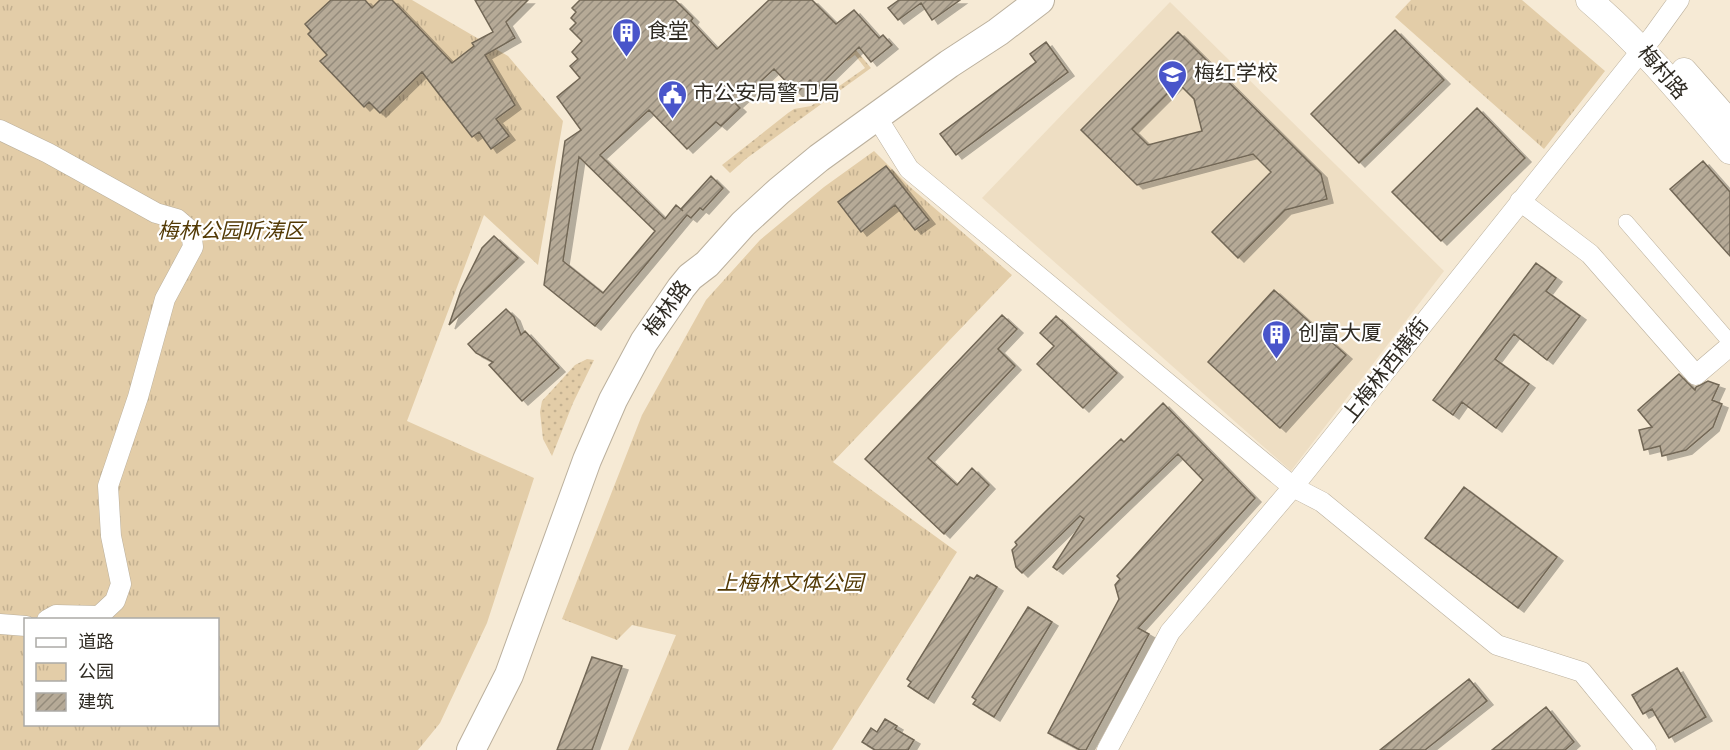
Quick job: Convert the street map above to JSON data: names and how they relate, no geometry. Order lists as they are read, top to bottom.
{
  "streets": {
    "main road": ["梅林路"],
    "street": ["梅村路", "上梅林西横街"]
  },
  "crossings": [
    ["梅村路", "上梅林西横街"]
  ],
  "parks": ["梅林公园听涛区", "上梅林文体公园"],
  "places": {
    "building": ["食堂", "创富大厦"],
    "school or university": ["梅红学校"],
    "public building": ["市公安局警卫局"]
  },
  "legend": ["道路", "公园", "建筑"]
}
